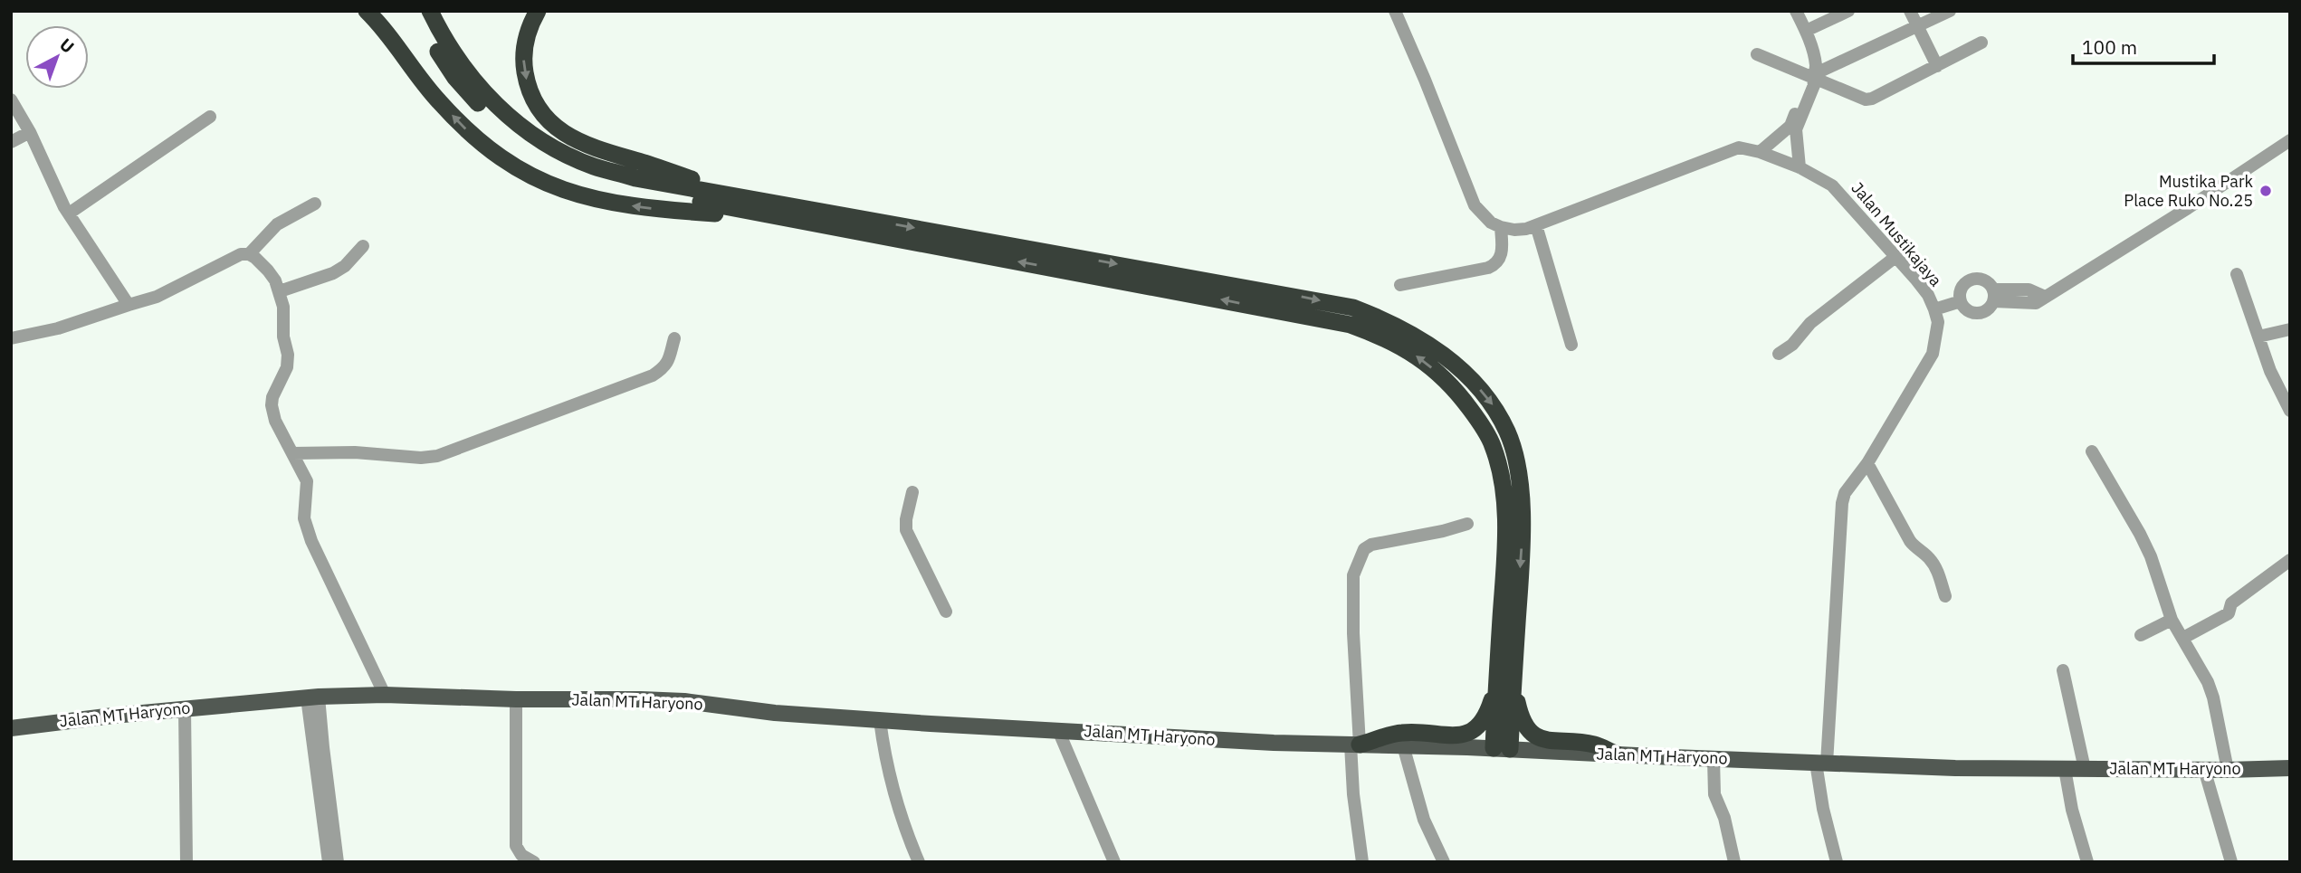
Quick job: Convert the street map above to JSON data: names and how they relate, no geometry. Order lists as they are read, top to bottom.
{
  "streets": {
    "main road": ["Jalan MT Haryono"],
    "street": ["Jalan Mustikajaya"]
  },
  "crossings": [
    ["Jalan Mustikajaya", "Jalan MT Haryono"]
  ],
  "places": ["Mustika Park Place Ruko No.25"],
  "scale_bar": "100 m",
  "north": "top right"
}
